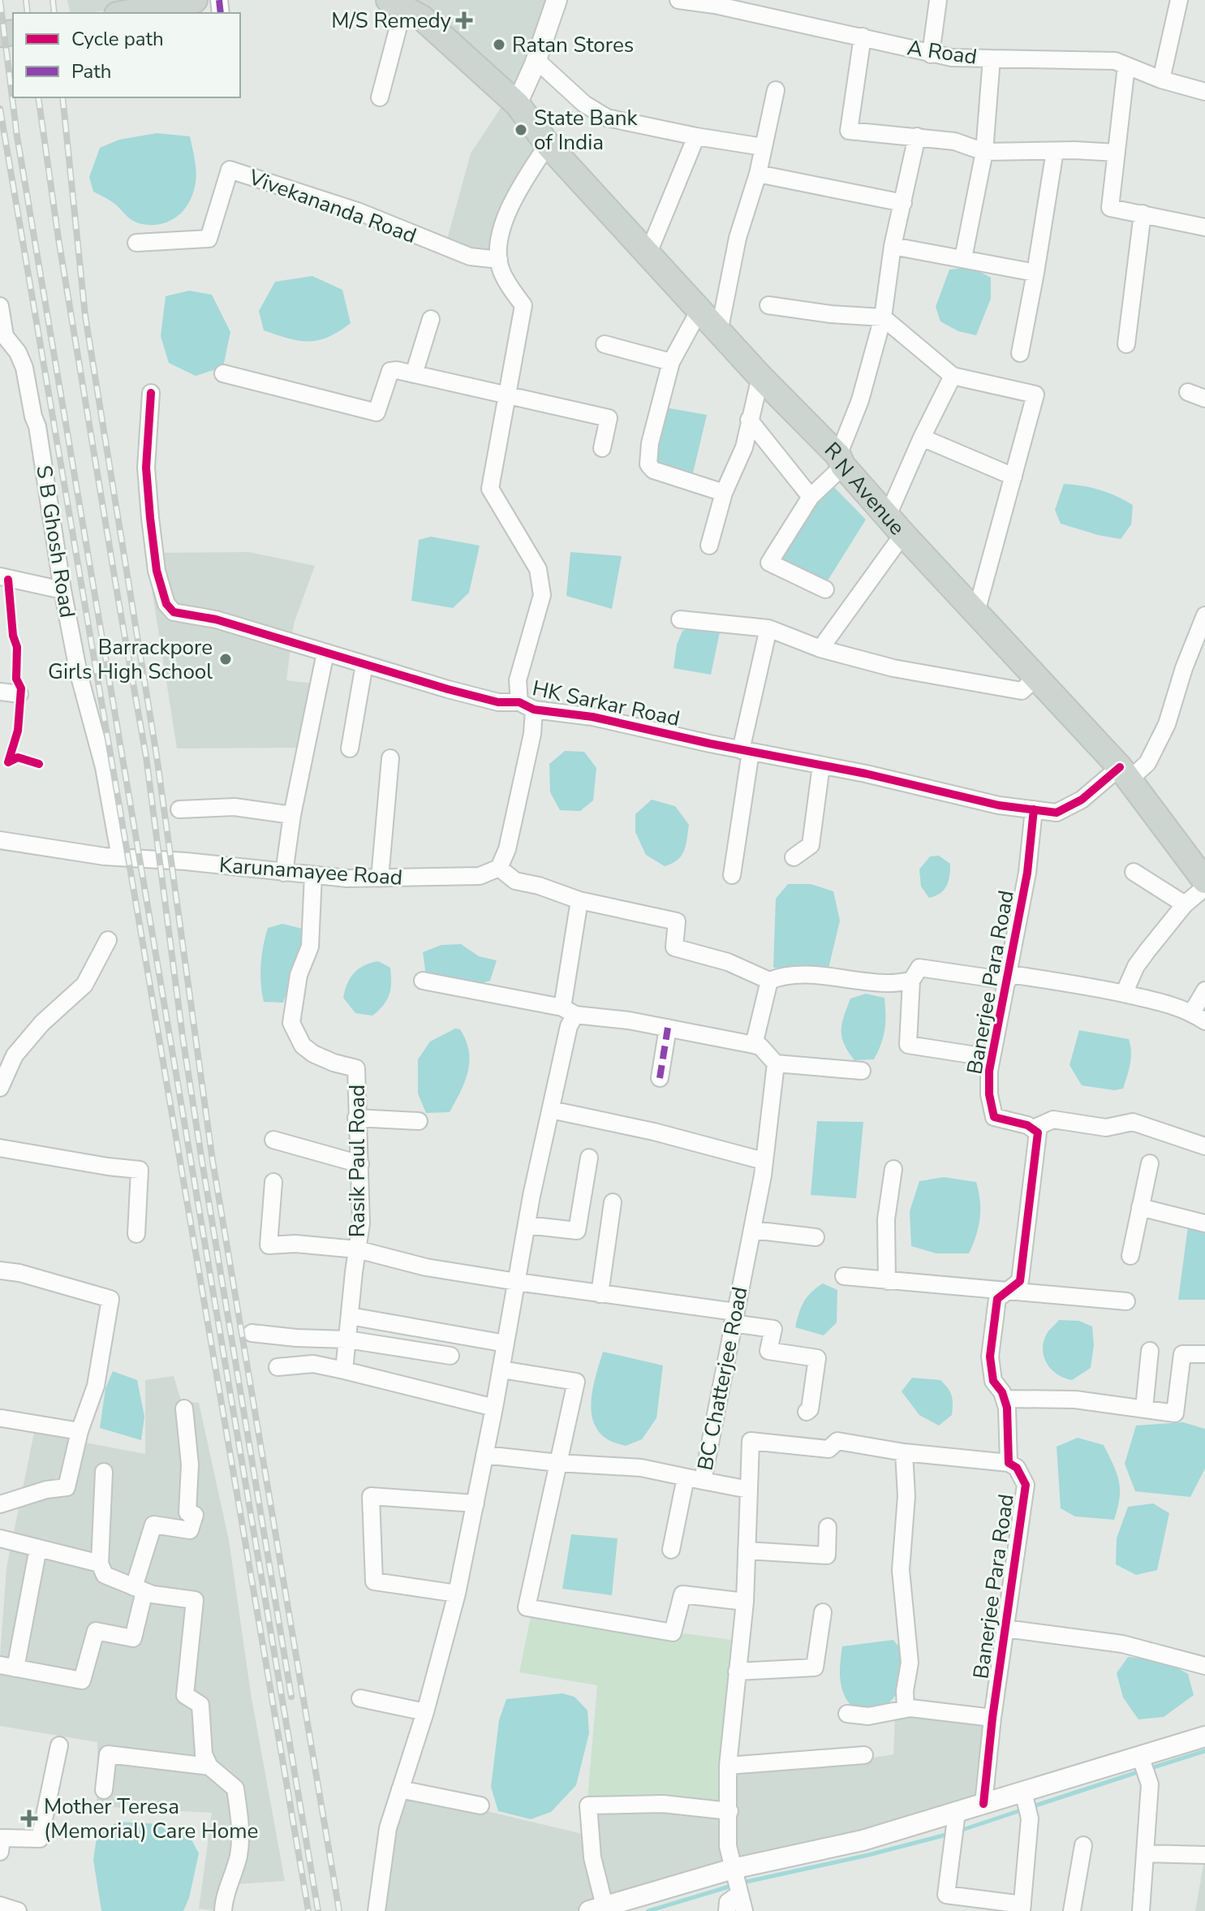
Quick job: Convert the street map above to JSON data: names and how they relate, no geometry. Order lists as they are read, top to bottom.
{
  "streets": {
    "main road": ["R N Avenue"],
    "street": [
      "A Road",
      "Vivekananda Road",
      "S B Ghosh Road",
      "HK Sarkar Road",
      "Karunamayee Road",
      "Banerjee Para Road",
      "Rasik Paul Road",
      "BC Chatterjee Road"
    ]
  },
  "crossings": [
    ["R N Avenue", "HK Sarkar Road"],
    ["S B Ghosh Road", "Karunamayee Road"],
    ["HK Sarkar Road", "Banerjee Para Road"],
    ["Karunamayee Road", "Rasik Paul Road"]
  ],
  "places": {
    "health": ["M/S Remedy", "Mother Teresa (Memorial) Care Home"],
    "other": ["Ratan Stores", "State Bank of India", "Barrackpore Girls High School"]
  },
  "legend": ["Cycle path", "Path"]
}
